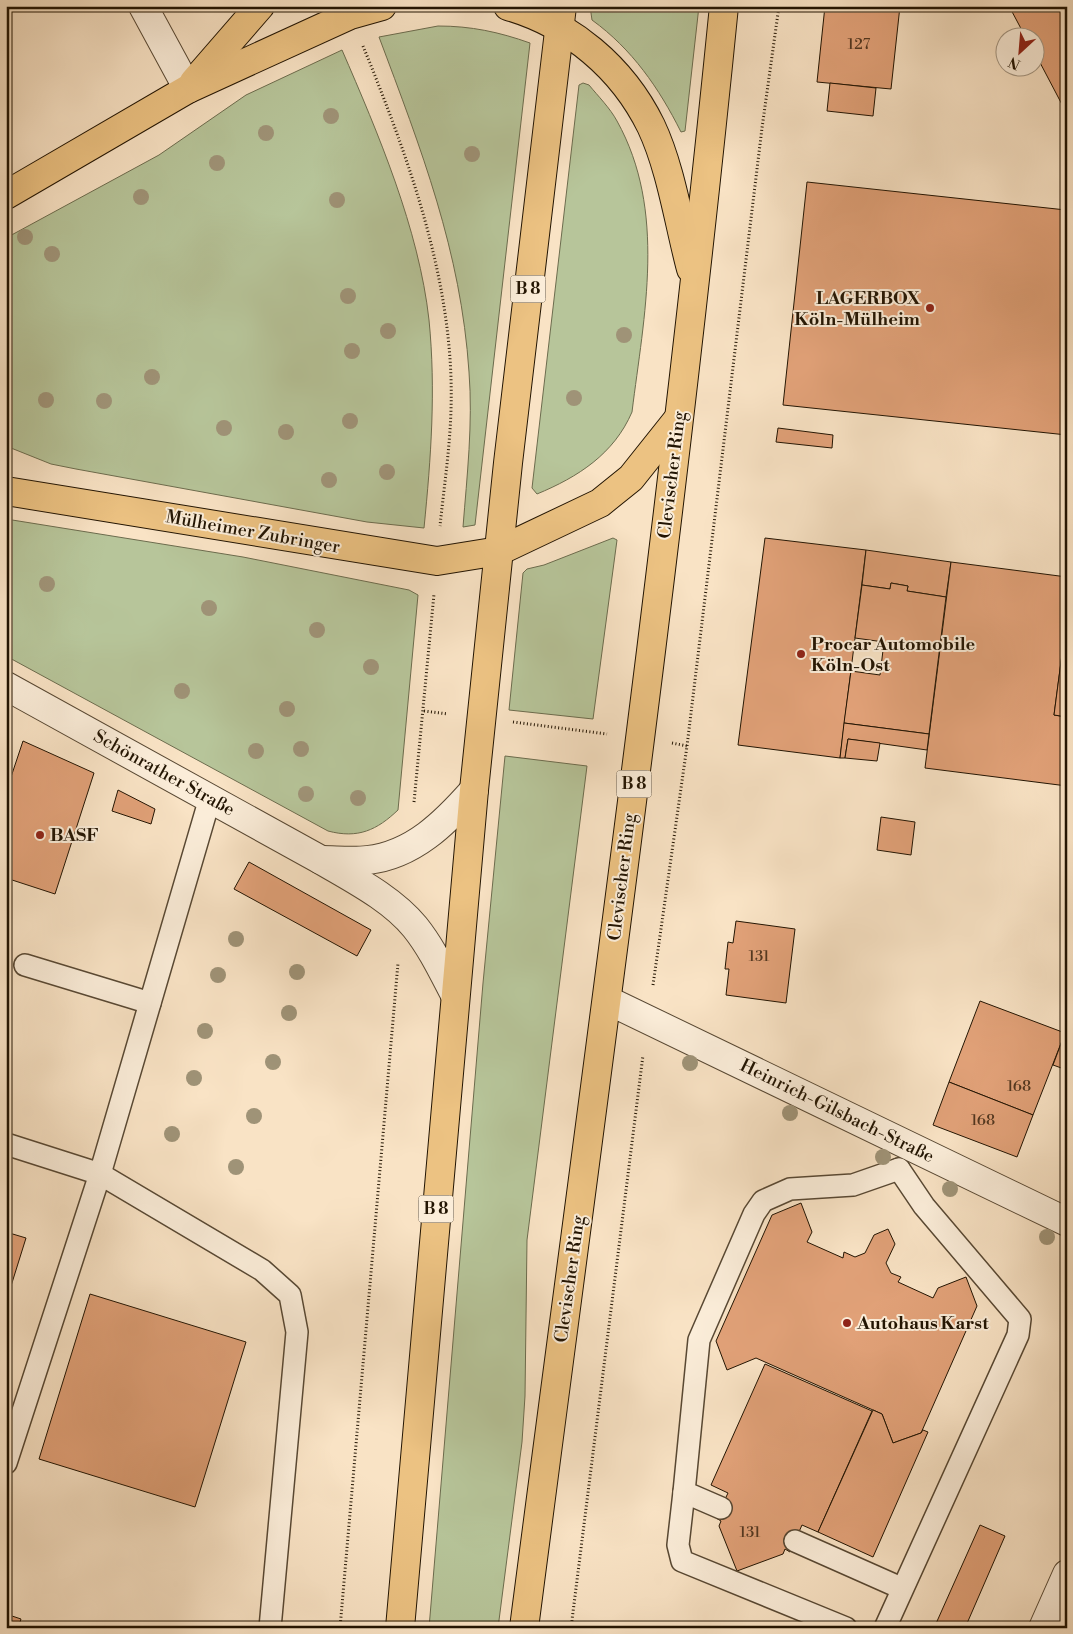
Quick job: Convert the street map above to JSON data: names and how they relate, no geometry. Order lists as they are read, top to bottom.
{
  "streets": {
    "main road": ["B 8", "Clevischer Ring", "Mülheimer Zubringer"],
    "street": ["Schönrather Straße", "Heinrich-Gilsbach-Straße"]
  },
  "crossings": [
    ["B 8", "Mülheimer Zubringer"],
    ["B 8", "Schönrather Straße"],
    ["Clevischer Ring", "Mülheimer Zubringer"],
    ["Clevischer Ring", "Heinrich-Gilsbach-Straße"]
  ],
  "places": [
    "LAGERBOX Köln-Mülheim",
    "Procar Automobile Köln-Ost",
    "BASF",
    "Autohaus Karst"
  ],
  "house_numbers": [
    "127",
    "131",
    "168",
    "168",
    "131"
  ],
  "north": "bottom left"
}
